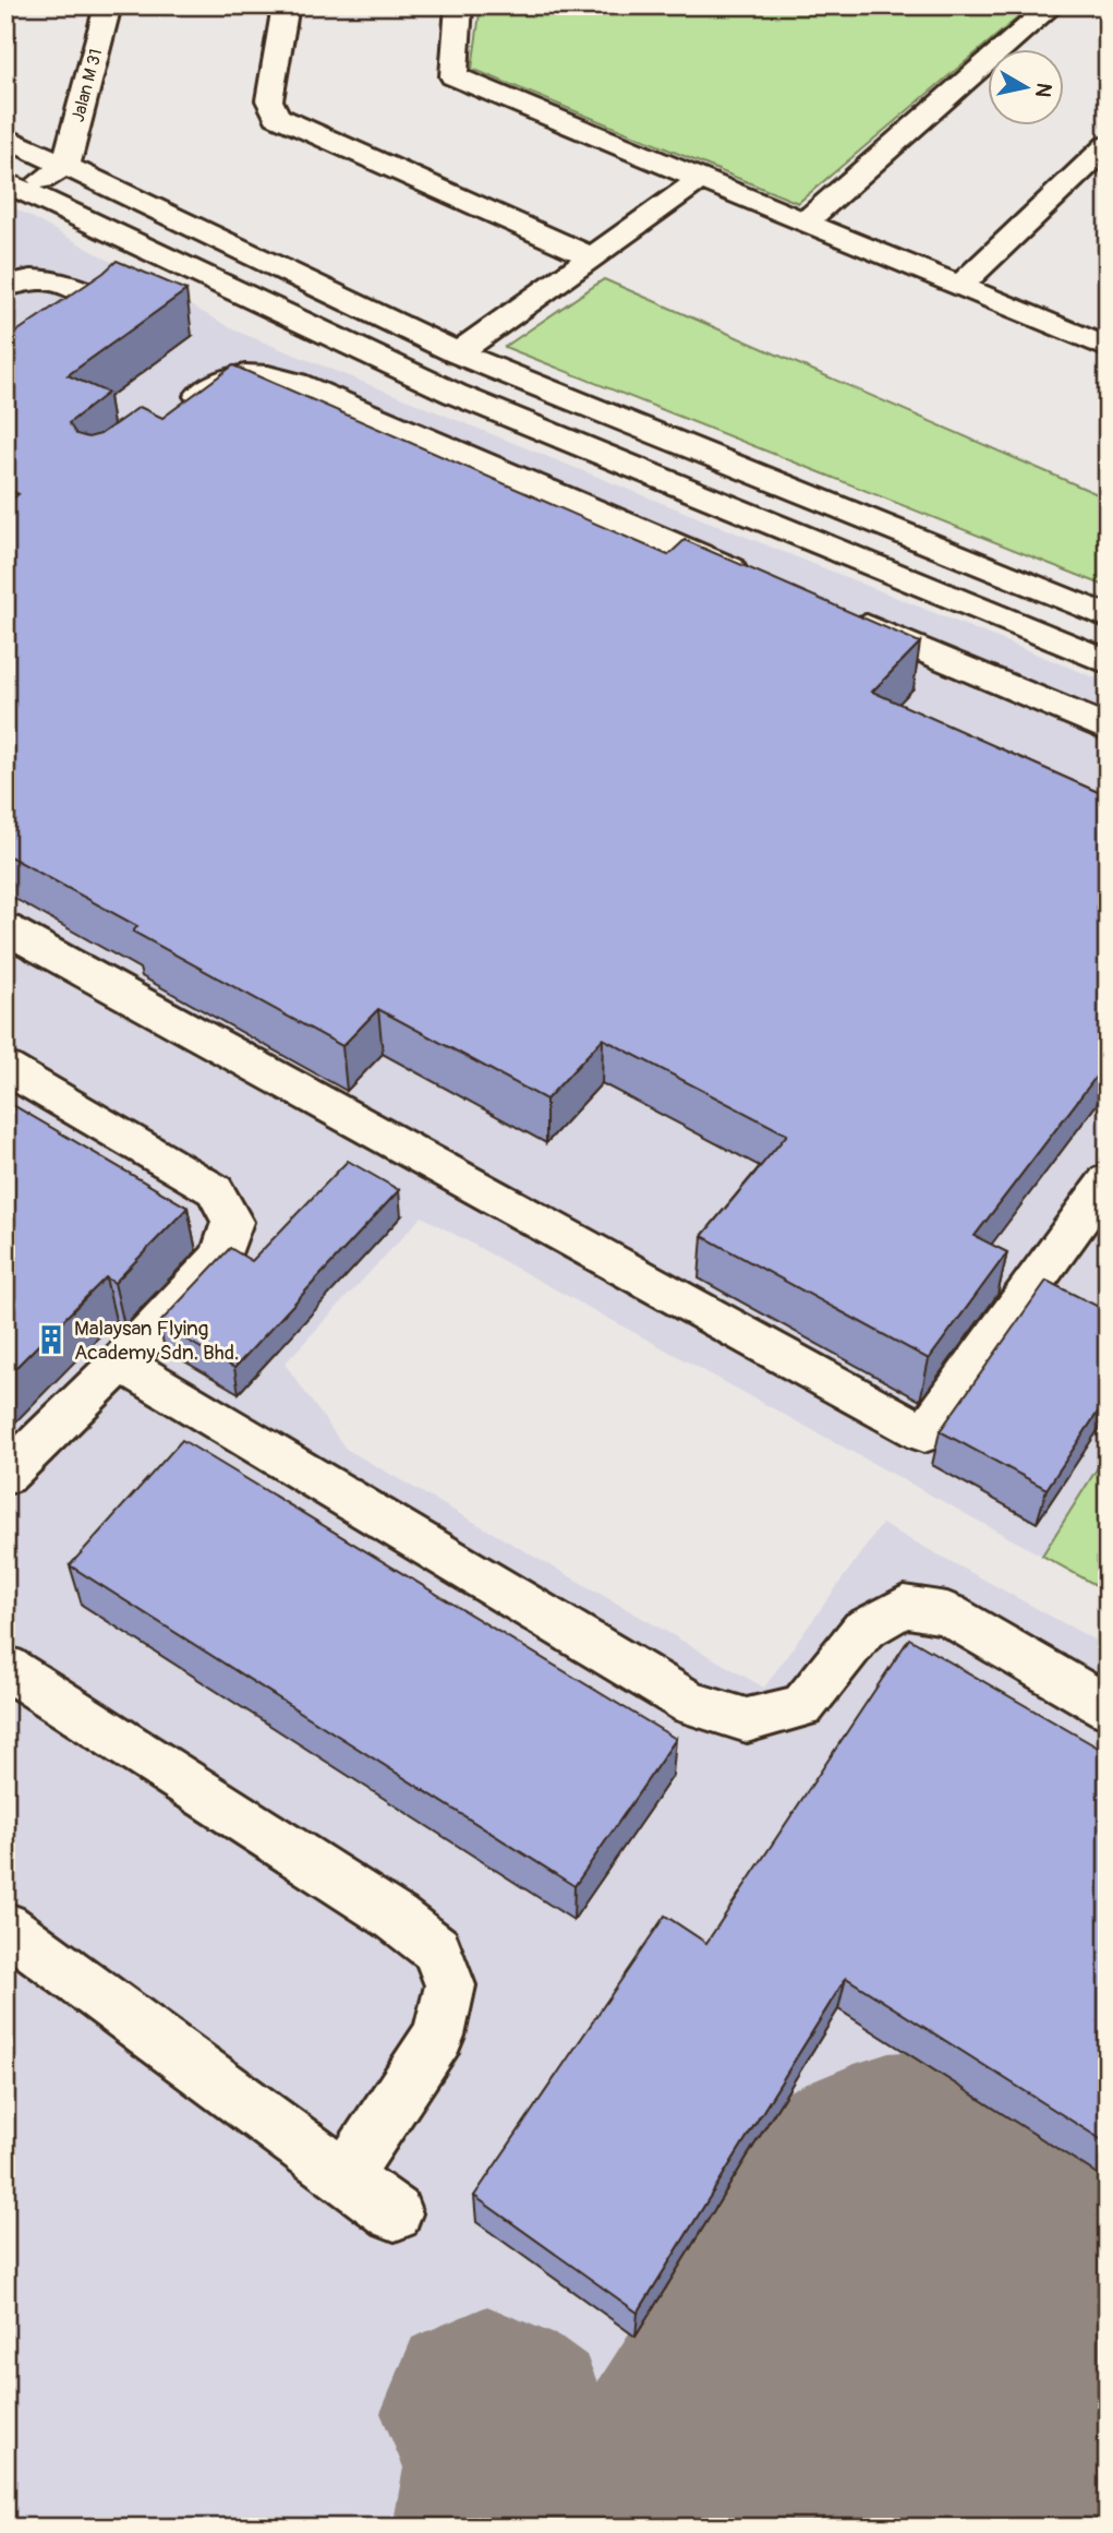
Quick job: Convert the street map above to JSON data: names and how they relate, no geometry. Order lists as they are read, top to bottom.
{
  "streets": {
    "street": ["Jalan M 31"]
  },
  "places": {
    "building": ["Malaysan Flying Academy Sdn. Bhd."]
  },
  "north": "right"
}
